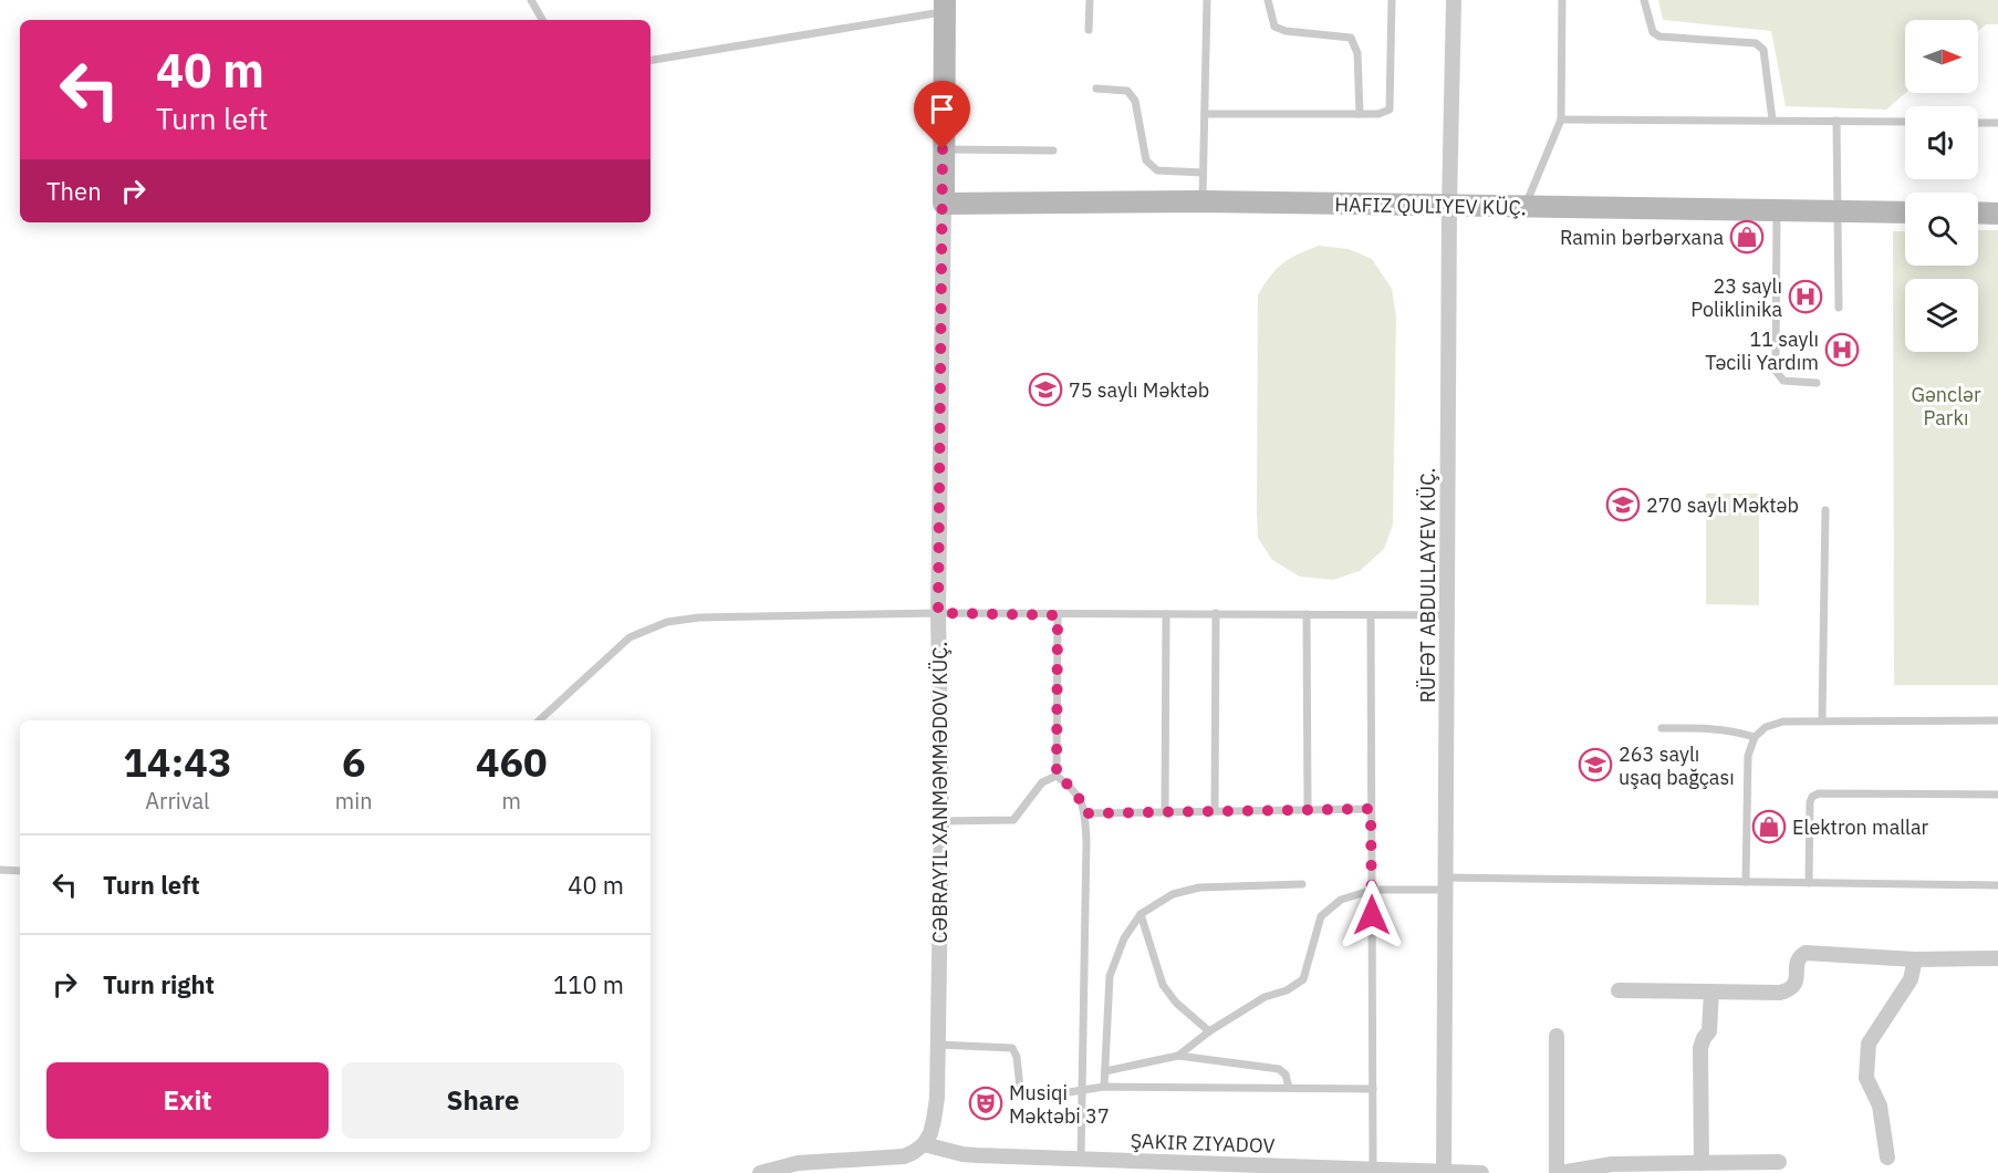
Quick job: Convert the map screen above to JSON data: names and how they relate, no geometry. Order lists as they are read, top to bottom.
{
  "streets": {
    "street": ["HAFIZ QULIYEV KÜÇ.", "RÜFƏT ABDULLAYEV KÜÇ.", "ŞAKIR ZIYADOV"]
  },
  "crossings": [
    ["HAFIZ QULIYEV KÜÇ.", "RÜFƏT ABDULLAYEV KÜÇ."],
    ["RÜFƏT ABDULLAYEV KÜÇ.", "ŞAKIR ZIYADOV"]
  ],
  "parks": ["Gənclər Parkı"],
  "places": {
    "shop": ["Ramin bərbərxana", "Elektron mallar"],
    "hospital": ["23 saylı Poliklinika", "11 saylı Təcili Yardım"],
    "school or university": ["75 saylı Məktəb", "270 saylı Məktəb", "263 saylı uşaq bağçası"],
    "theatre": ["Musiqi Məktəbi 37"]
  },
  "north": "right",
  "page": {
    "turn": ["40 m", "Turn left"],
    "then": "Then",
    "eta": [
      "14:43",
      "Arrival",
      "6",
      "min",
      "460",
      "m"
    ],
    "list": [
      {
        "name": "Turn left",
        "value": "40 m"
      },
      {
        "name": "Turn right",
        "value": "110 m"
      }
    ],
    "buttons": ["Exit", "Share"]
  }
}
